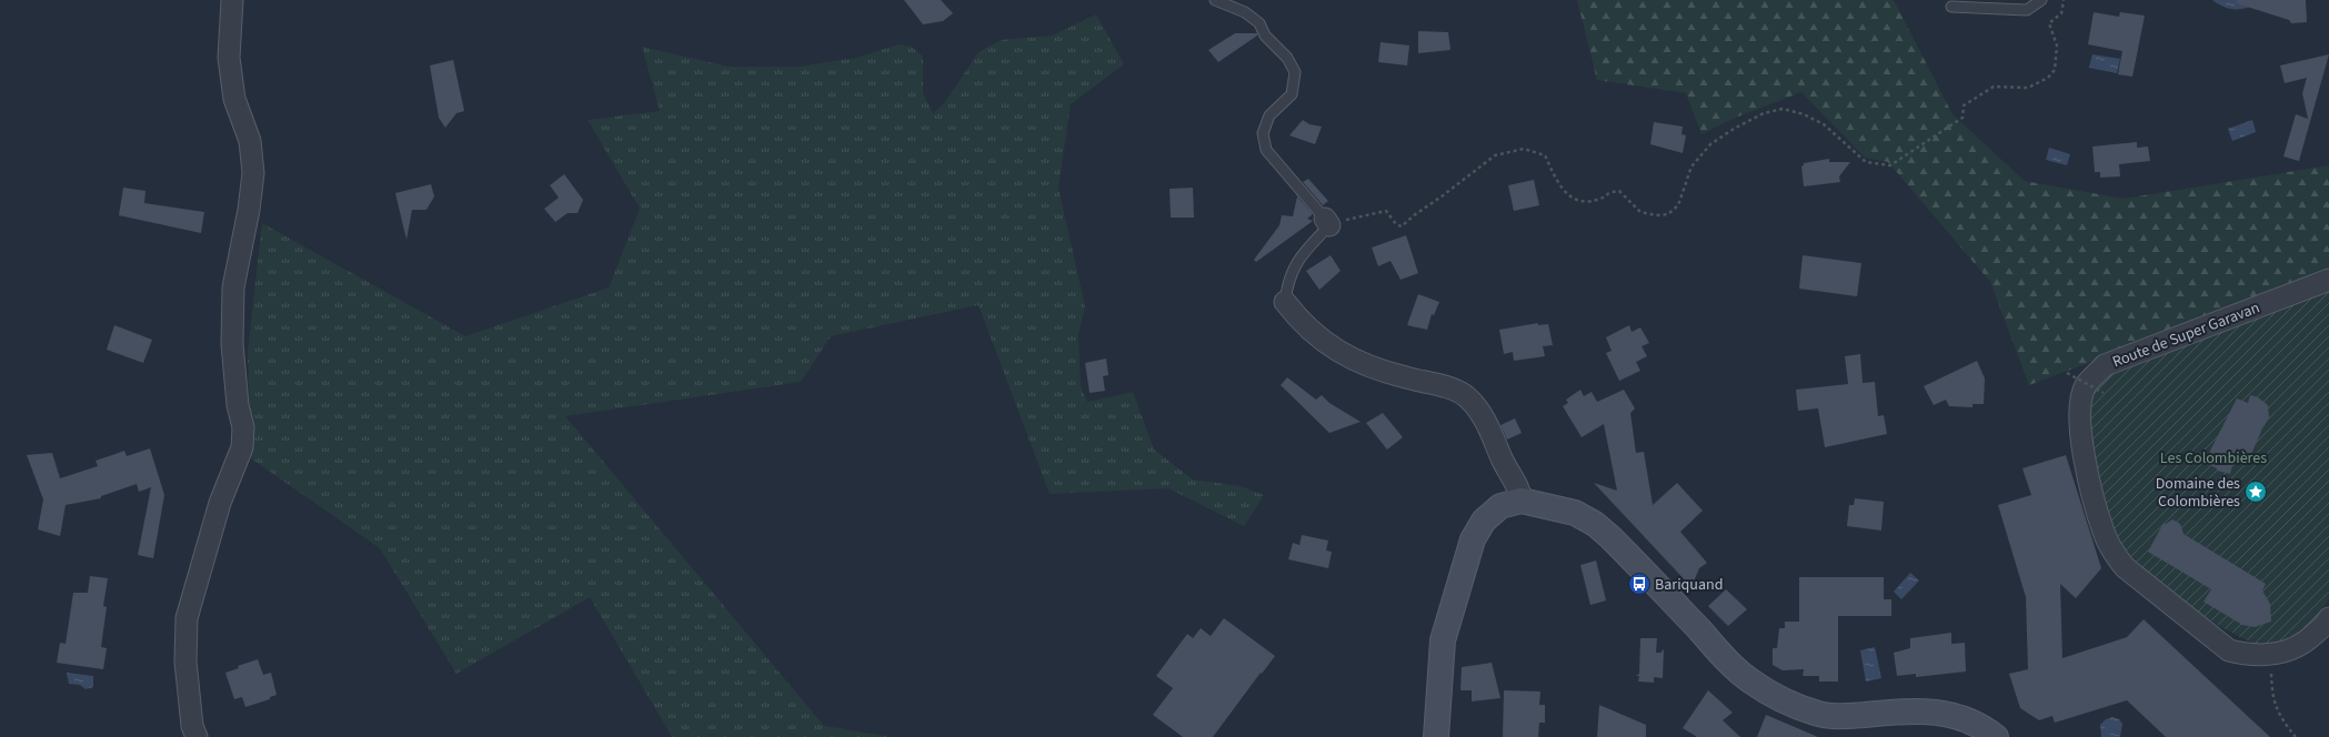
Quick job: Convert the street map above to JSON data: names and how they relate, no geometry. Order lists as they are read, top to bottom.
{
  "streets": {
    "street": ["Route de Super Garavan"]
  },
  "parks": ["Les Colombières"],
  "places": {
    "place": ["Domaine des Colombières"],
    "bus stop": ["Bariquand"]
  }
}
